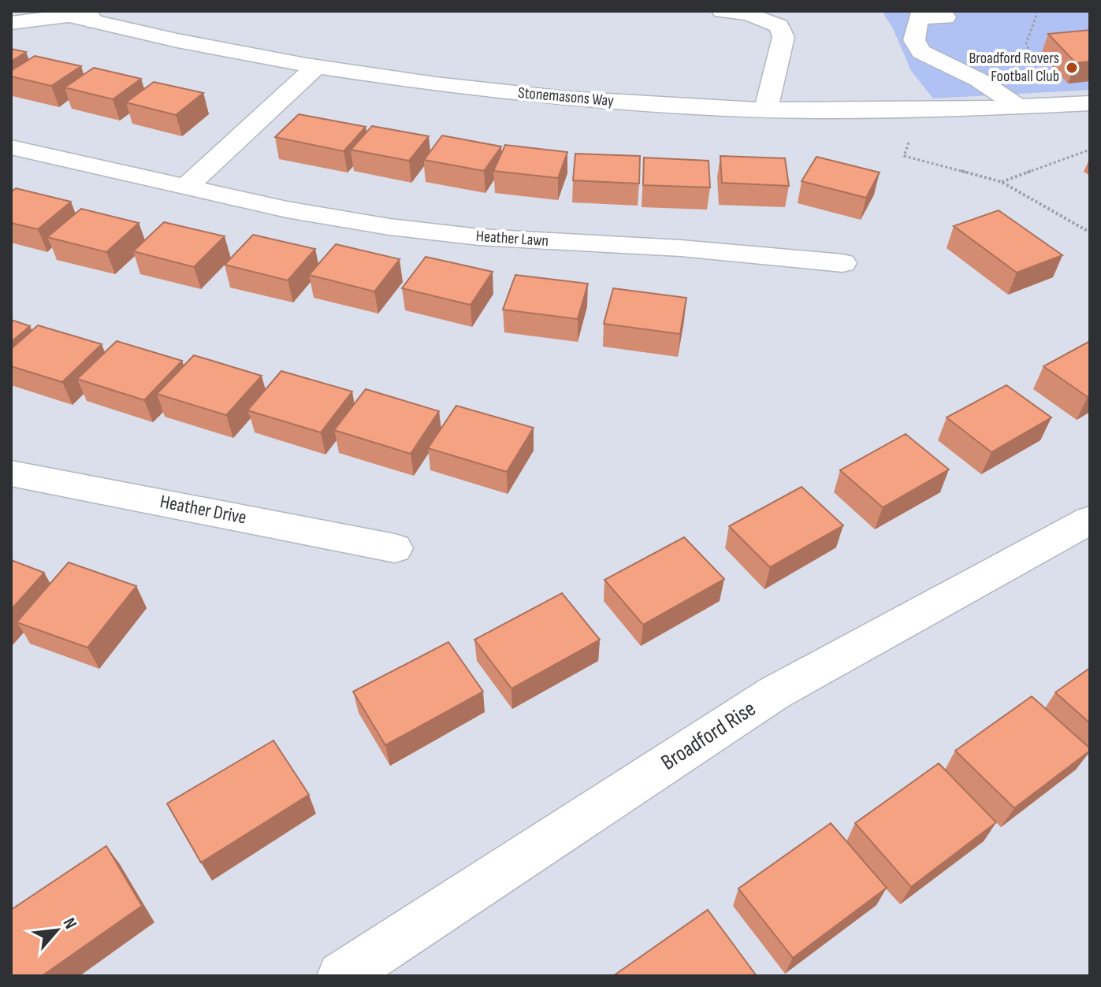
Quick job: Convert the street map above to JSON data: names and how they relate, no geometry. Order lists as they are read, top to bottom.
{
  "streets": {
    "street": [
      "Stonemasons Way",
      "Heather Lawn",
      "Heather Drive",
      "Broadford Rise"
    ]
  },
  "places": ["Broadford Rovers Football Club"],
  "north": "top right"
}
